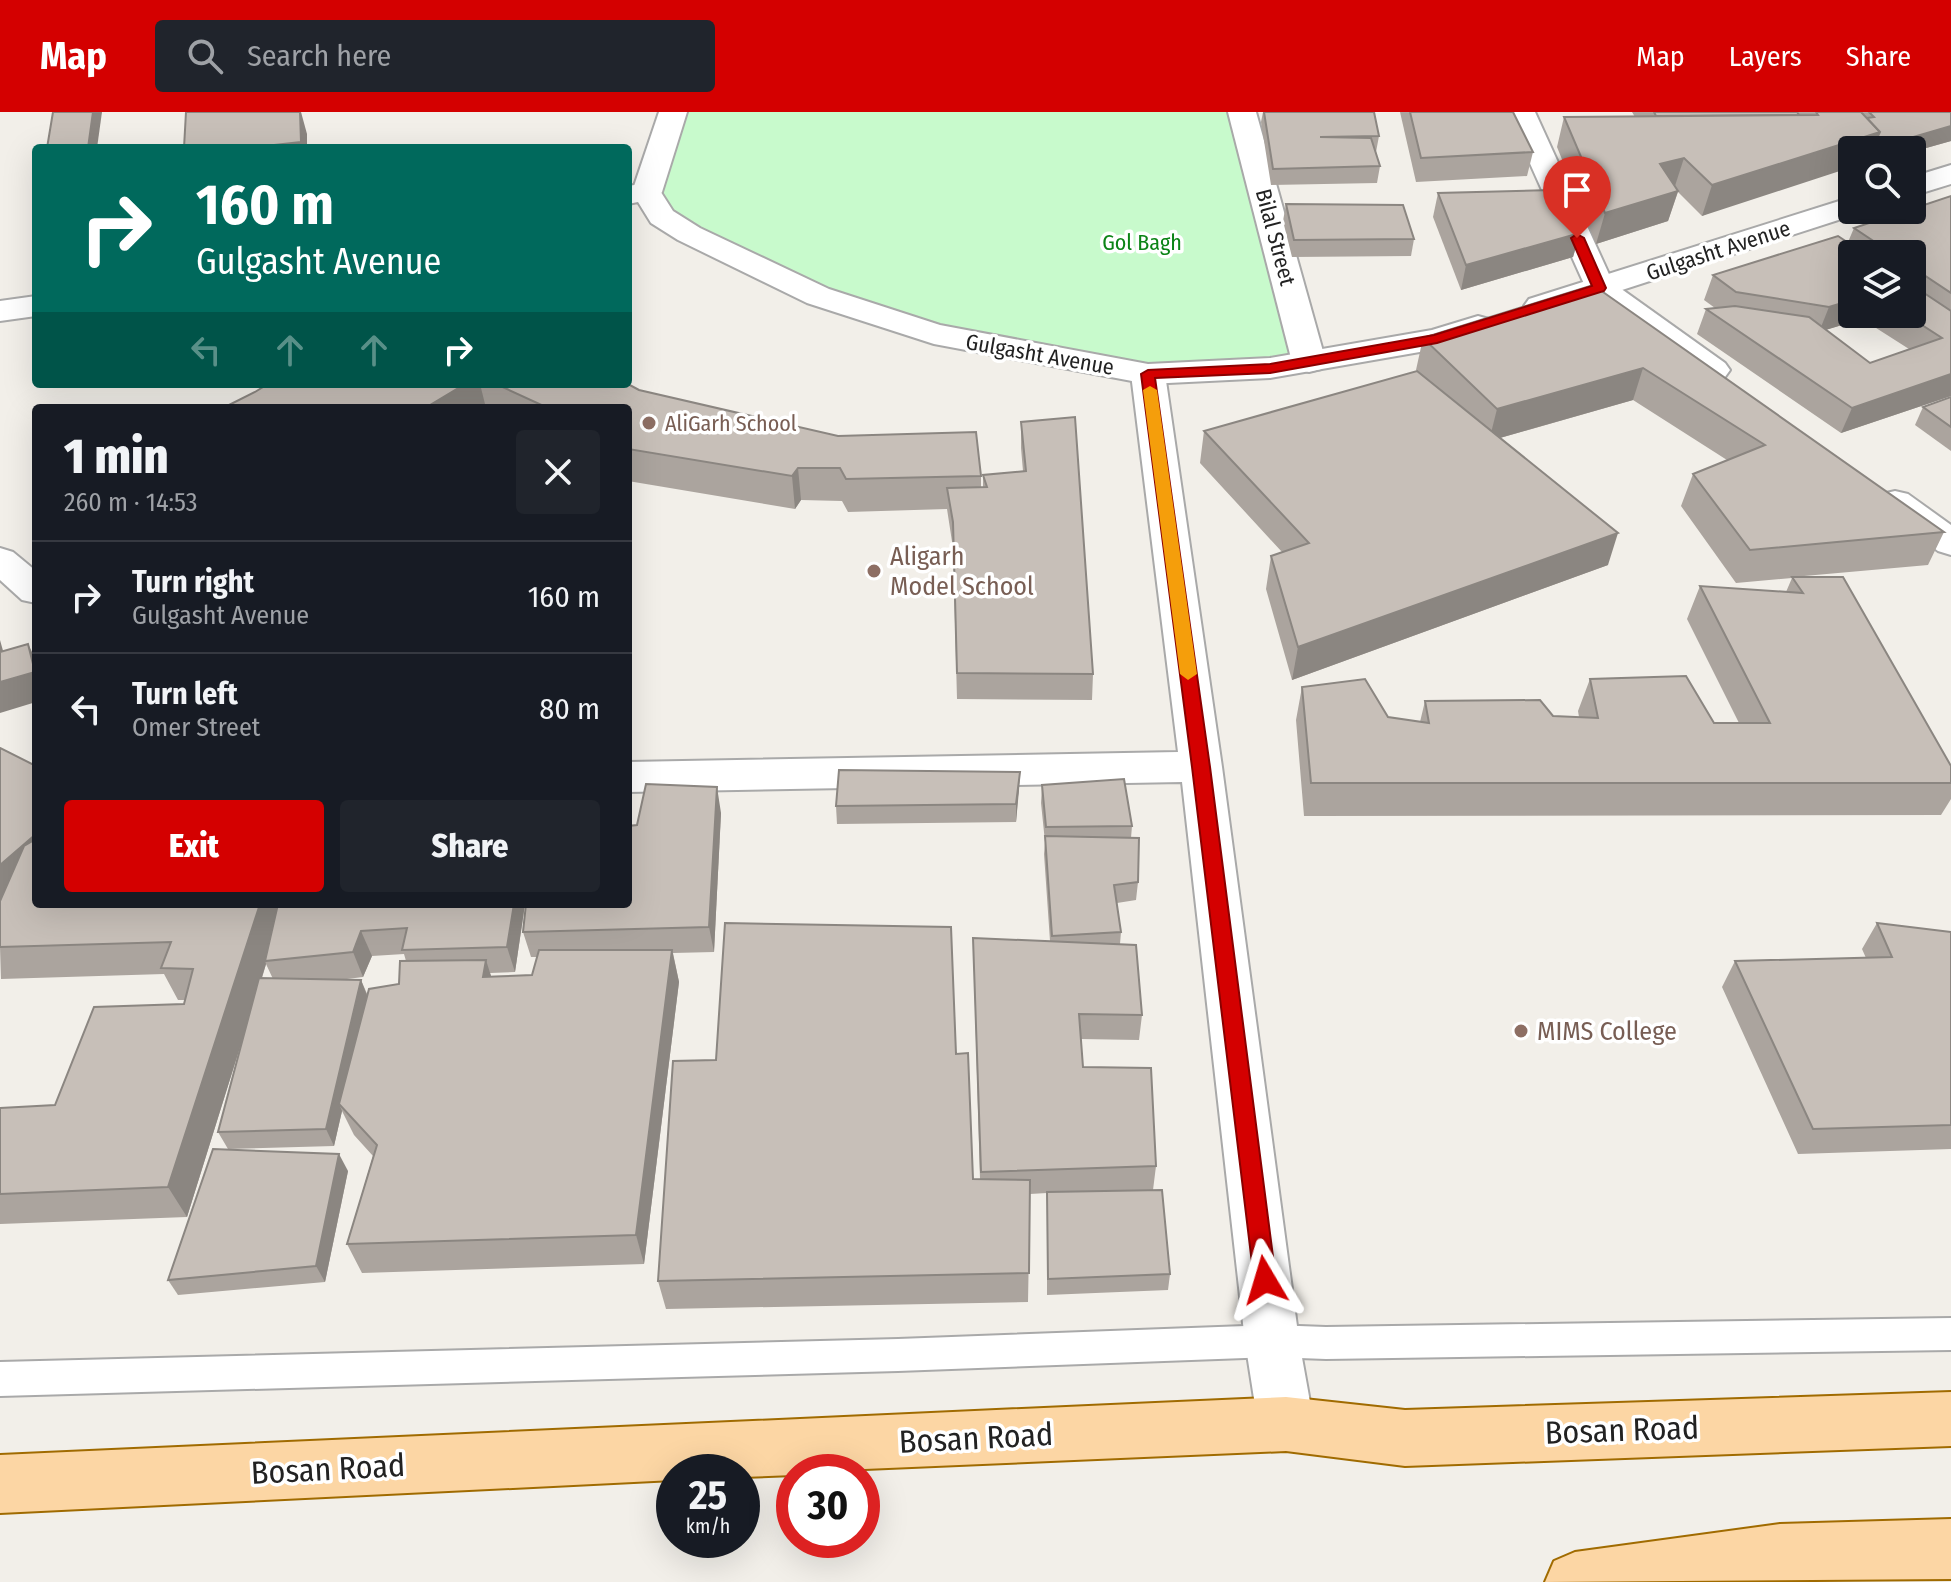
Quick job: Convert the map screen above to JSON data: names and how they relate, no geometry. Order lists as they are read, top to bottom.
{
  "streets": {
    "main road": ["Bosan Road"],
    "street": ["Bilal Street", "Gulgasht Avenue"]
  },
  "crossings": [
    ["Bilal Street", "Gulgasht Avenue"]
  ],
  "parks": ["Gol Bagh"],
  "places": ["AliGarh School", "Aligarh Model School", "MIMS College"],
  "page": {
    "header": "Map",
    "search": "Search here",
    "nav": ["Map", "Layers", "Share"],
    "turn": ["160 m", "Gulgasht Avenue"],
    "heading": ["1 min", "260 m · 14:53"],
    "list": [
      {
        "name": "Turn right",
        "note": "Gulgasht Avenue",
        "value": "160 m"
      },
      {
        "name": "Turn left",
        "note": "Omer Street",
        "value": "80 m"
      }
    ],
    "buttons": ["Exit", "Share"],
    "speed": "25 km/h",
    "limit": "30"
  }
}
